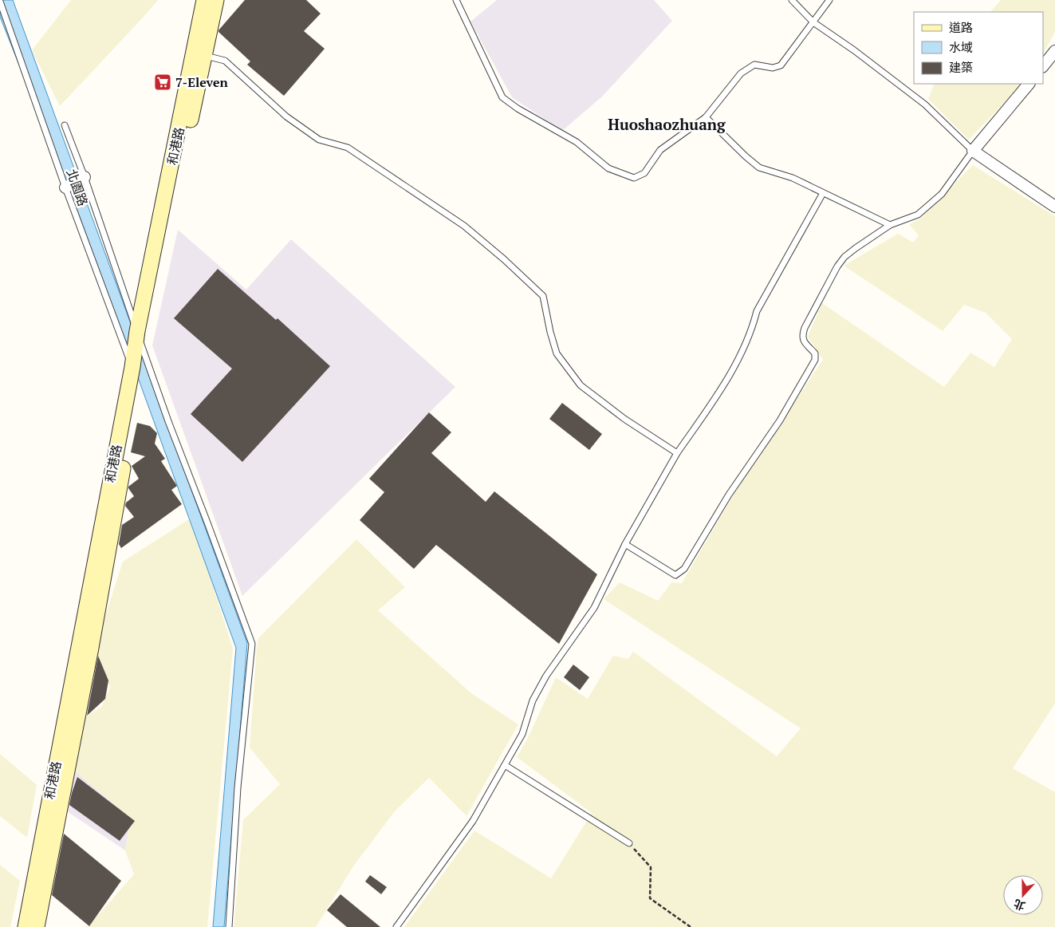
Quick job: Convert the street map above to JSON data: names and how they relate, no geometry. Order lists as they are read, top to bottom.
{
  "streets": {
    "main road": ["和港路"],
    "lane": ["北園路"]
  },
  "crossings": [
    ["和港路", "北園路"]
  ],
  "districts": ["Huoshaozhuang"],
  "places": {
    "supermarket": ["7-Eleven"]
  },
  "legend": ["道路", "水域", "建築"],
  "north": "bottom"
}
